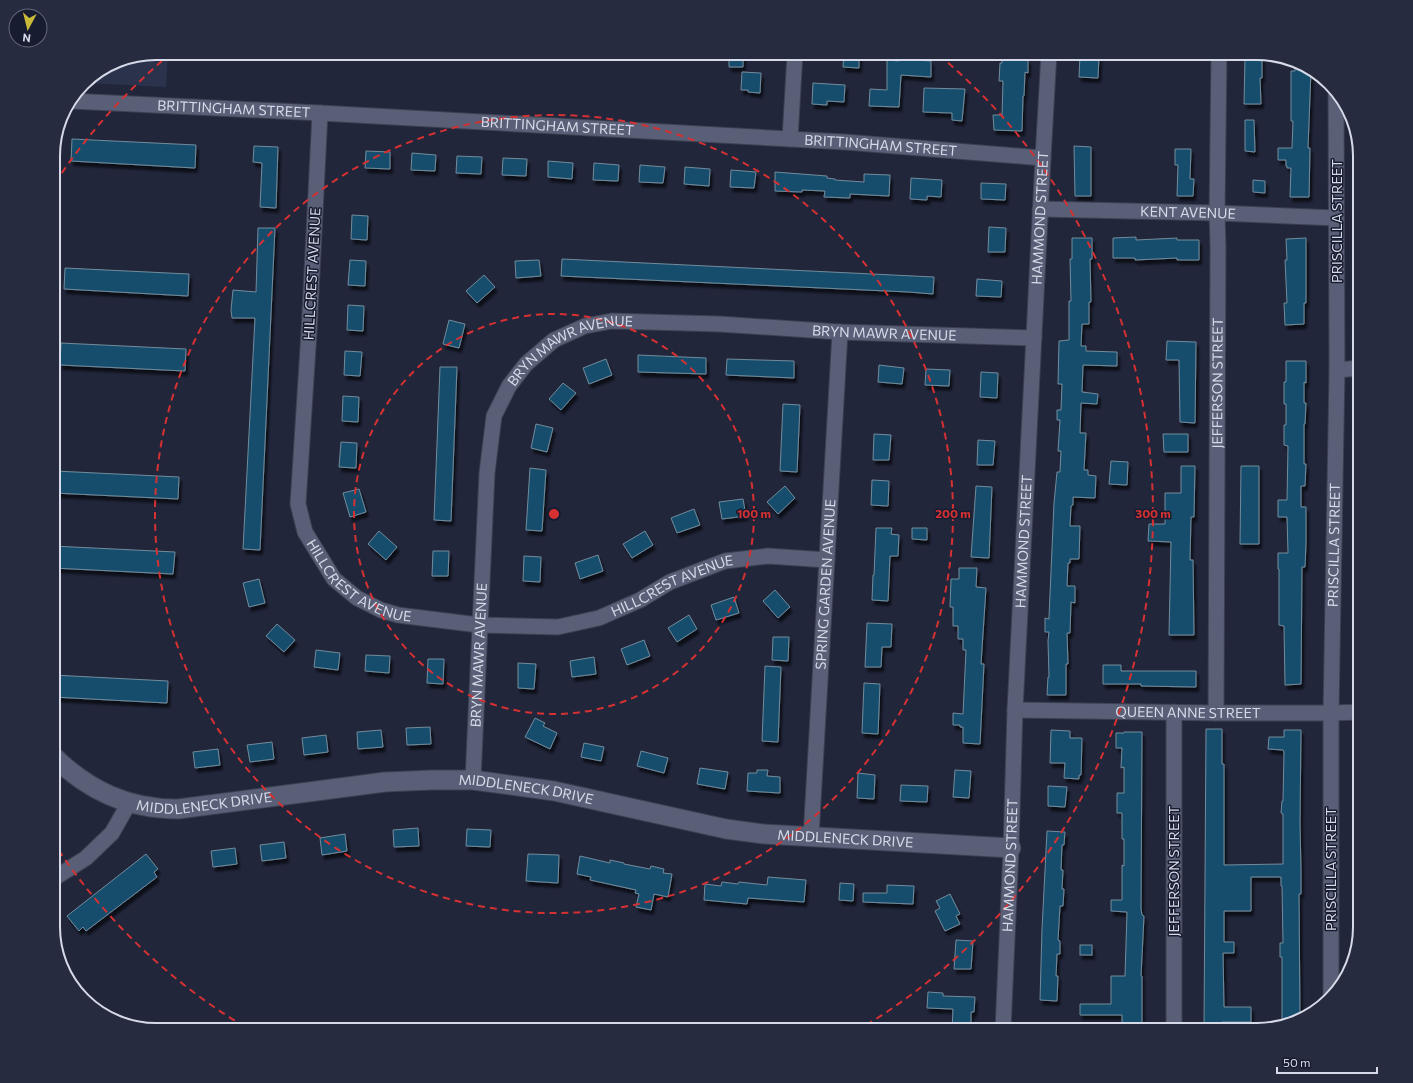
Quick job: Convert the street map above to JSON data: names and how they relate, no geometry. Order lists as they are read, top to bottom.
{
  "streets": {
    "street": [
      "BRITTINGHAM STREET",
      "KENT AVENUE",
      "HAMMOND STREET",
      "PRISCILLA STREET",
      "HILLCREST AVENUE",
      "BRYN MAWR AVENUE",
      "JEFFERSON STREET",
      "SPRING GARDEN AVENUE",
      "QUEEN ANNE STREET",
      "MIDDLENECK DRIVE"
    ]
  },
  "crossings": [
    ["BRITTINGHAM STREET", "HAMMOND STREET"],
    ["BRITTINGHAM STREET", "HILLCREST AVENUE"],
    ["KENT AVENUE", "HAMMOND STREET"],
    ["KENT AVENUE", "PRISCILLA STREET"],
    ["KENT AVENUE", "JEFFERSON STREET"],
    ["HAMMOND STREET", "BRYN MAWR AVENUE"],
    ["HAMMOND STREET", "QUEEN ANNE STREET"],
    ["HAMMOND STREET", "MIDDLENECK DRIVE"],
    ["PRISCILLA STREET", "QUEEN ANNE STREET"],
    ["HILLCREST AVENUE", "BRYN MAWR AVENUE"],
    ["HILLCREST AVENUE", "SPRING GARDEN AVENUE"],
    ["BRYN MAWR AVENUE", "SPRING GARDEN AVENUE"],
    ["BRYN MAWR AVENUE", "MIDDLENECK DRIVE"],
    ["JEFFERSON STREET", "QUEEN ANNE STREET"],
    ["SPRING GARDEN AVENUE", "MIDDLENECK DRIVE"]
  ],
  "scale_bar": "50 m",
  "north": "bottom",
  "rings": ["100 m", "200 m", "300 m"]
}
